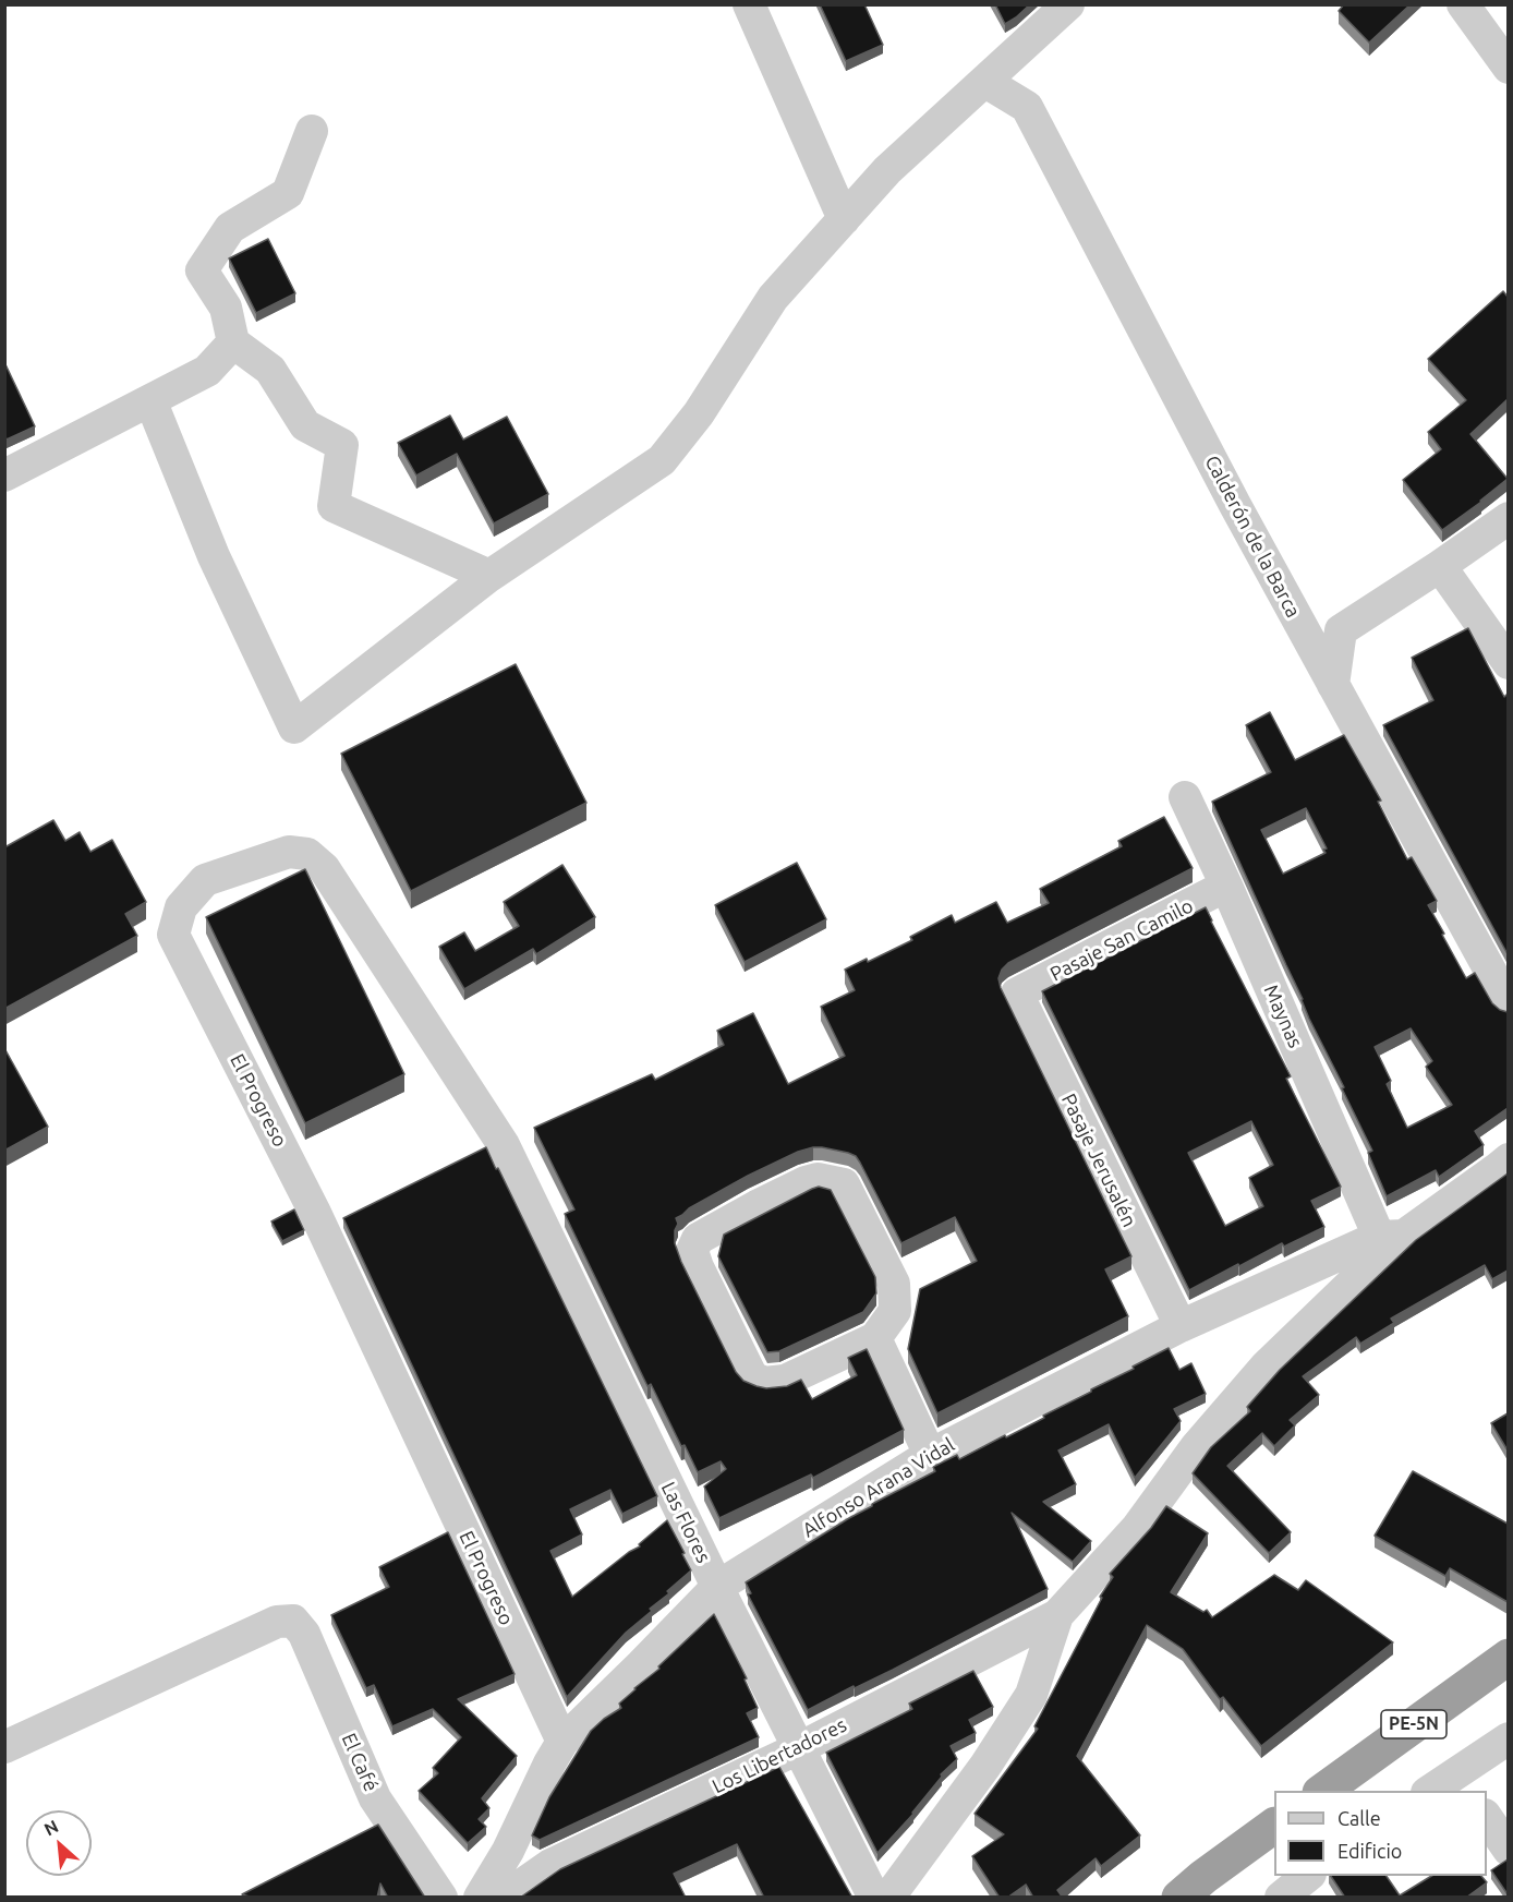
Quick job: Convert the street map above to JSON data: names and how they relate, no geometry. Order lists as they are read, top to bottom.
{
  "streets": {
    "highway": ["PE-5N"],
    "street": [
      "Calderón de la Barca",
      "Pasaje San Camilo",
      "Maynas",
      "El Progreso",
      "Pasaje Jerusalén",
      "Alfonso Arana Vidal",
      "Las Flores",
      "Los Libertadores",
      "El Café"
    ]
  },
  "crossings": [
    ["Pasaje San Camilo", "Maynas"],
    ["Pasaje San Camilo", "Pasaje Jerusalén"],
    ["Maynas", "Alfonso Arana Vidal"],
    ["El Progreso", "Alfonso Arana Vidal"],
    ["El Progreso", "Las Flores"],
    ["Pasaje Jerusalén", "Alfonso Arana Vidal"],
    ["Alfonso Arana Vidal", "Las Flores"],
    ["Las Flores", "Los Libertadores"]
  ],
  "legend": ["Calle", "Edificio"],
  "north": "top left"
}
